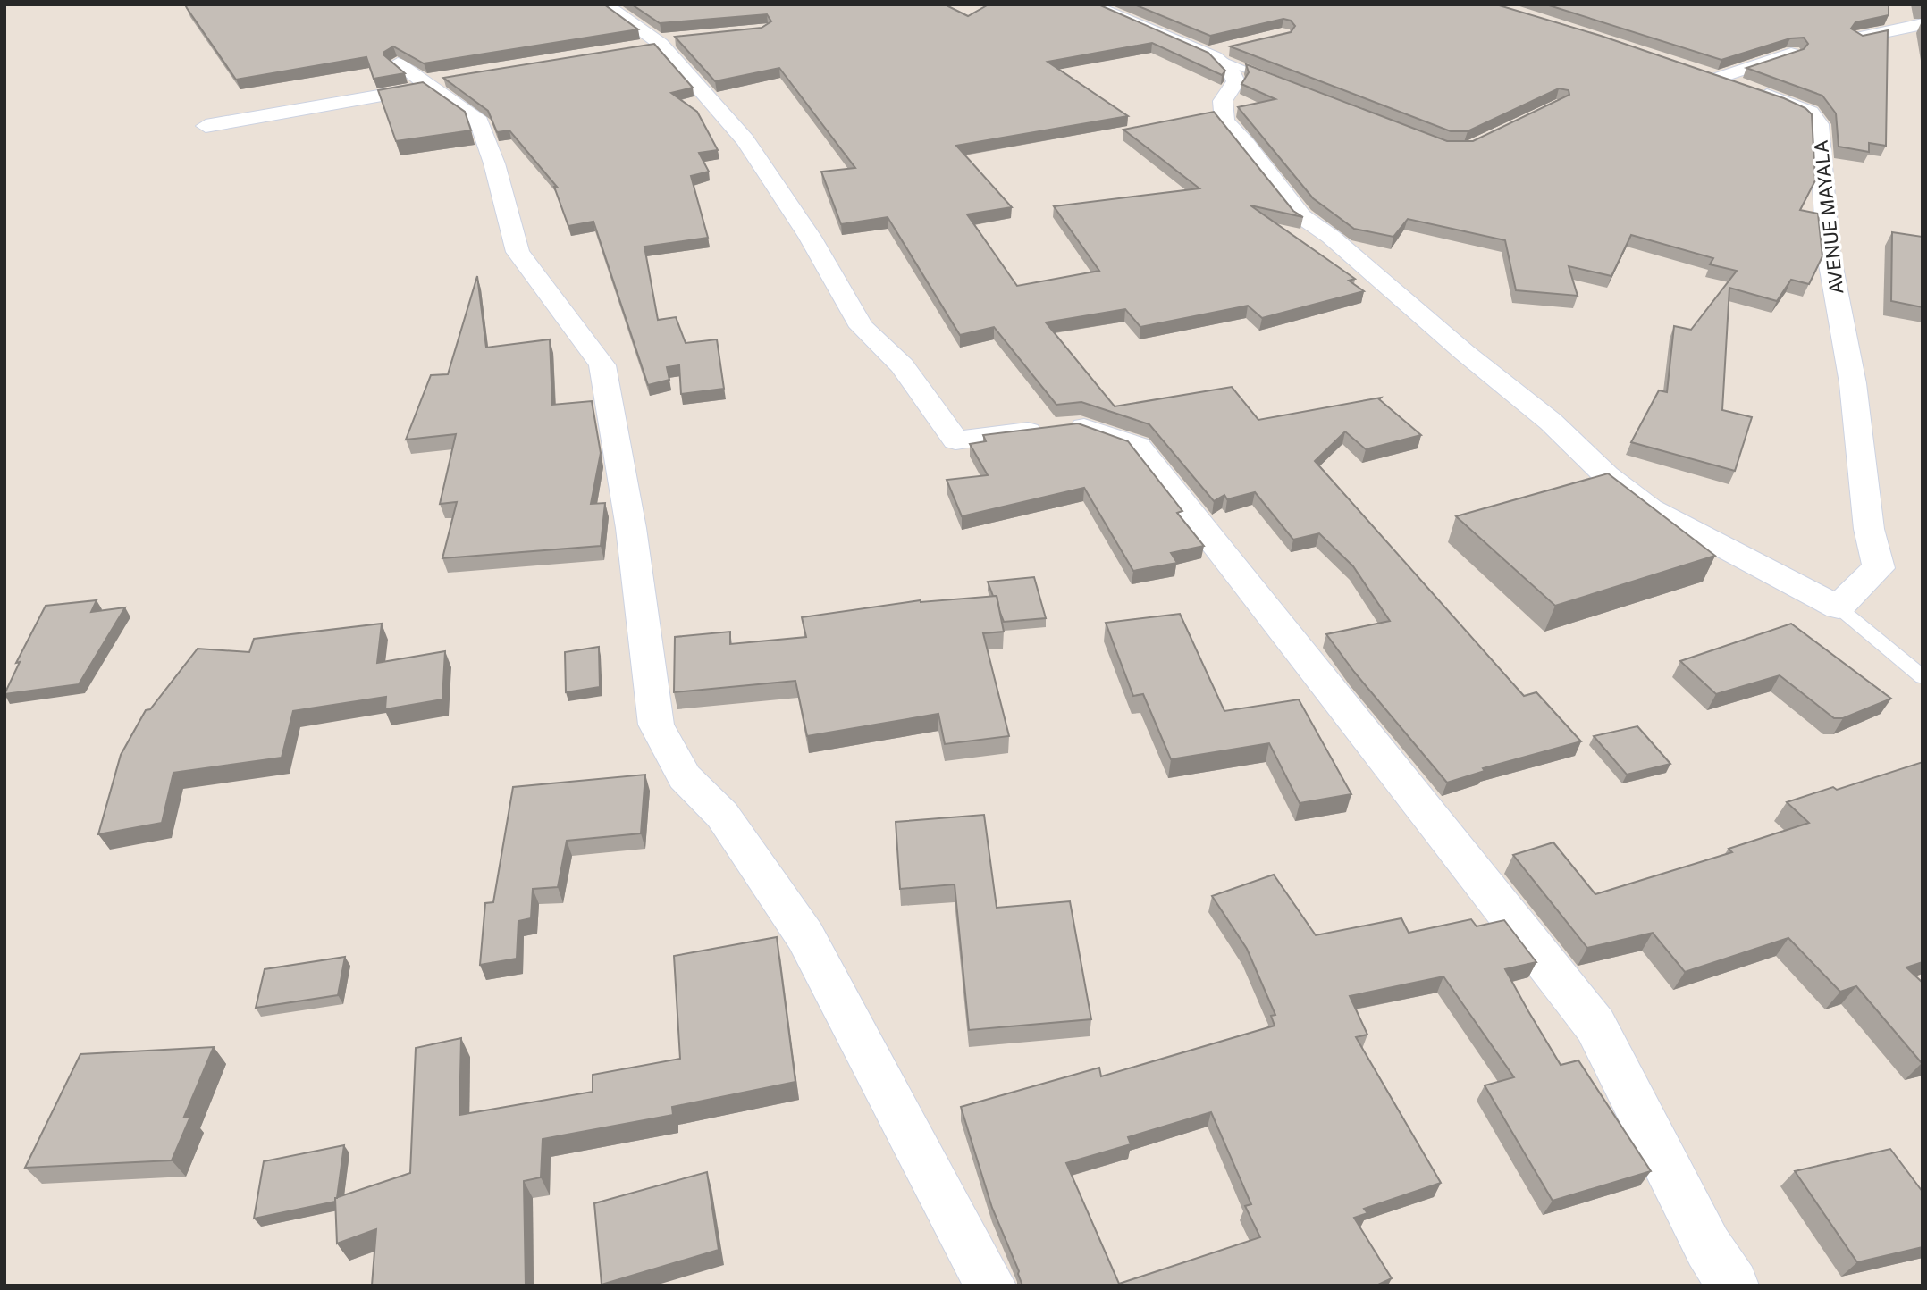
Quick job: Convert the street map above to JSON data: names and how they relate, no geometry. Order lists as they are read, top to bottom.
{
  "streets": {
    "street": ["AVENUE MAYALA"]
  }
}
